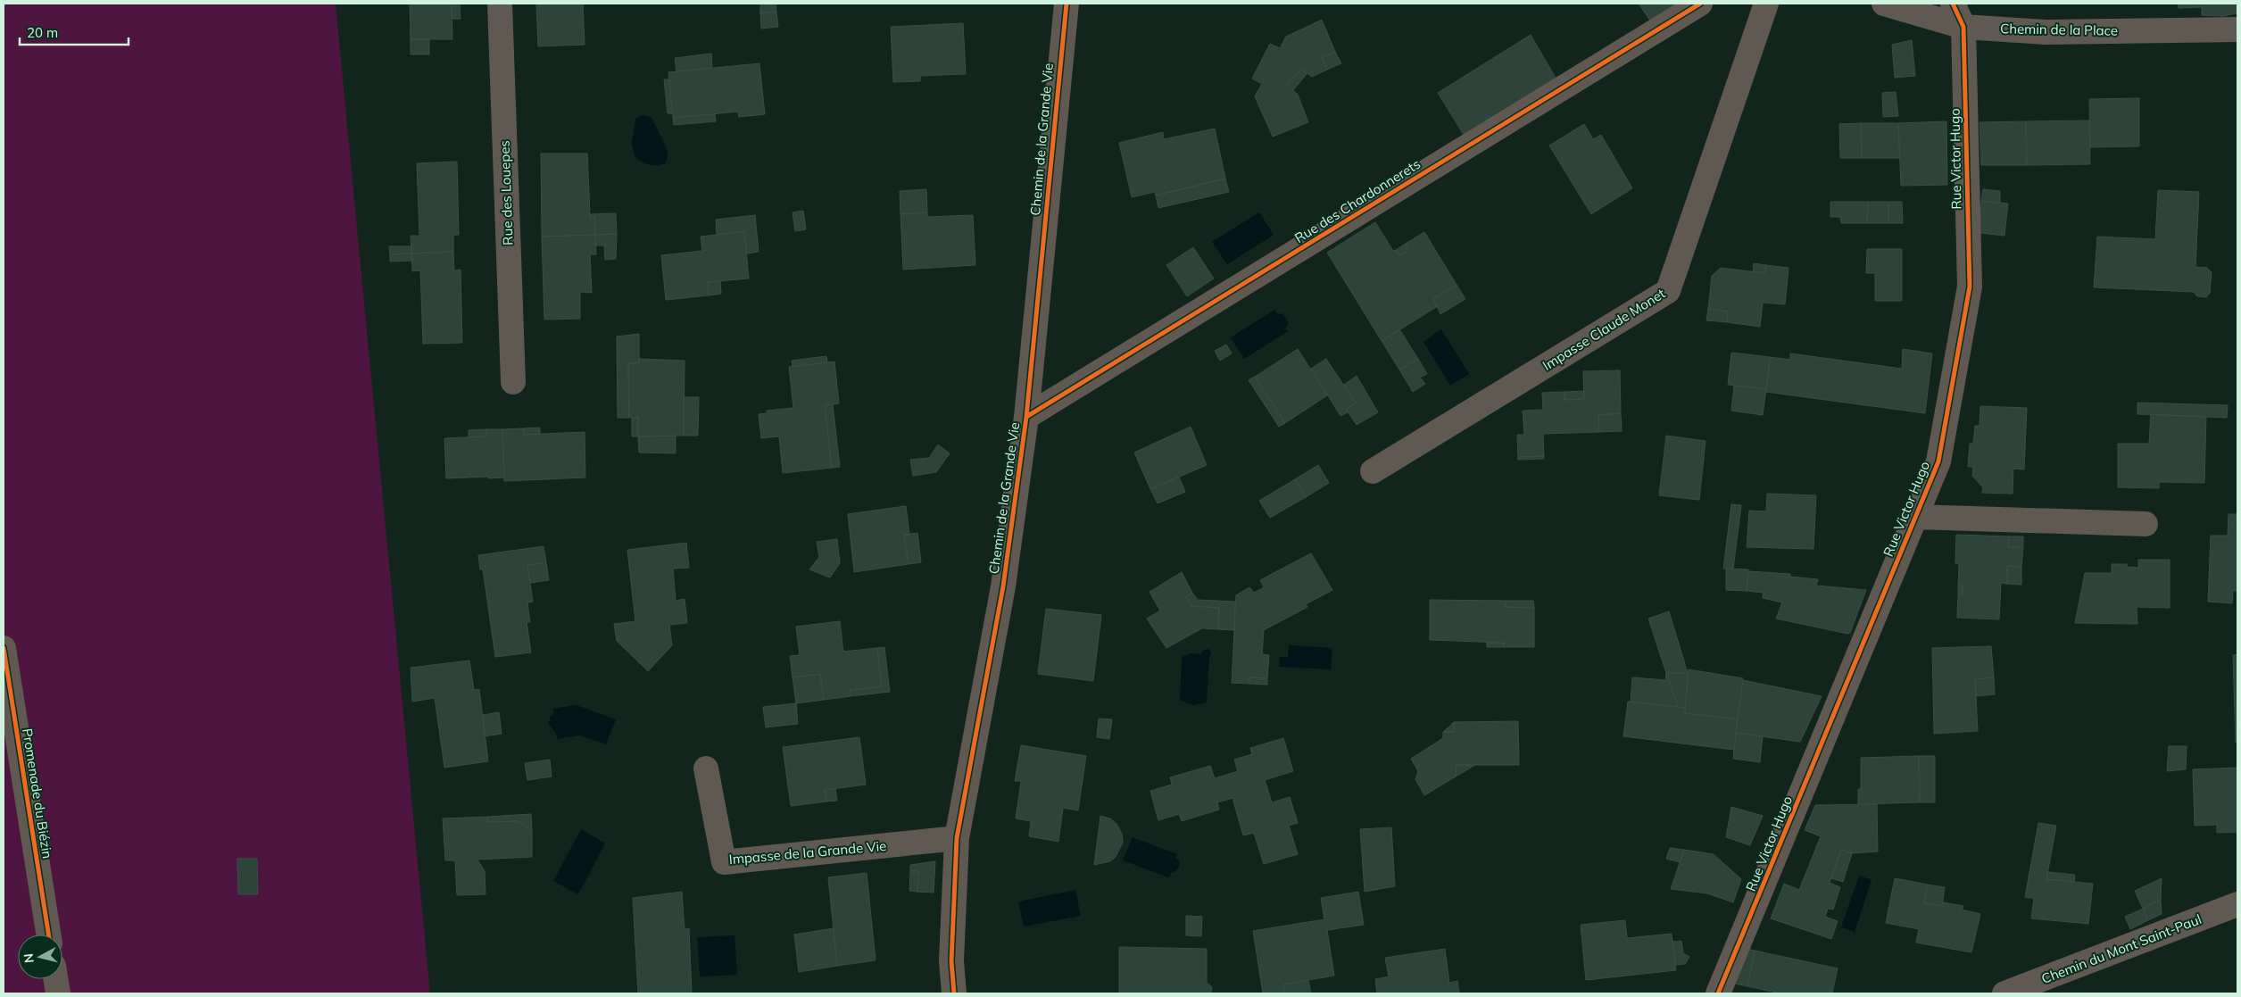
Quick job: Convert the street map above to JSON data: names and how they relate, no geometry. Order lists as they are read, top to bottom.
{
  "streets": {
    "street": [
      "Chemin de la Place",
      "Chemin de la Grande Vie",
      "Rue Victor Hugo",
      "Rue des Louepes",
      "Rue des Chardonnerets",
      "Impasse Claude Monet",
      "Promenade du Biézin",
      "Impasse de la Grande Vie",
      "Chemin du Mont Saint-Paul"
    ]
  },
  "crossings": [
    ["Chemin de la Place", "Rue Victor Hugo"],
    ["Chemin de la Grande Vie", "Rue des Chardonnerets"],
    ["Chemin de la Grande Vie", "Impasse de la Grande Vie"]
  ],
  "scale_bar": "20 m",
  "north": "left"
}
